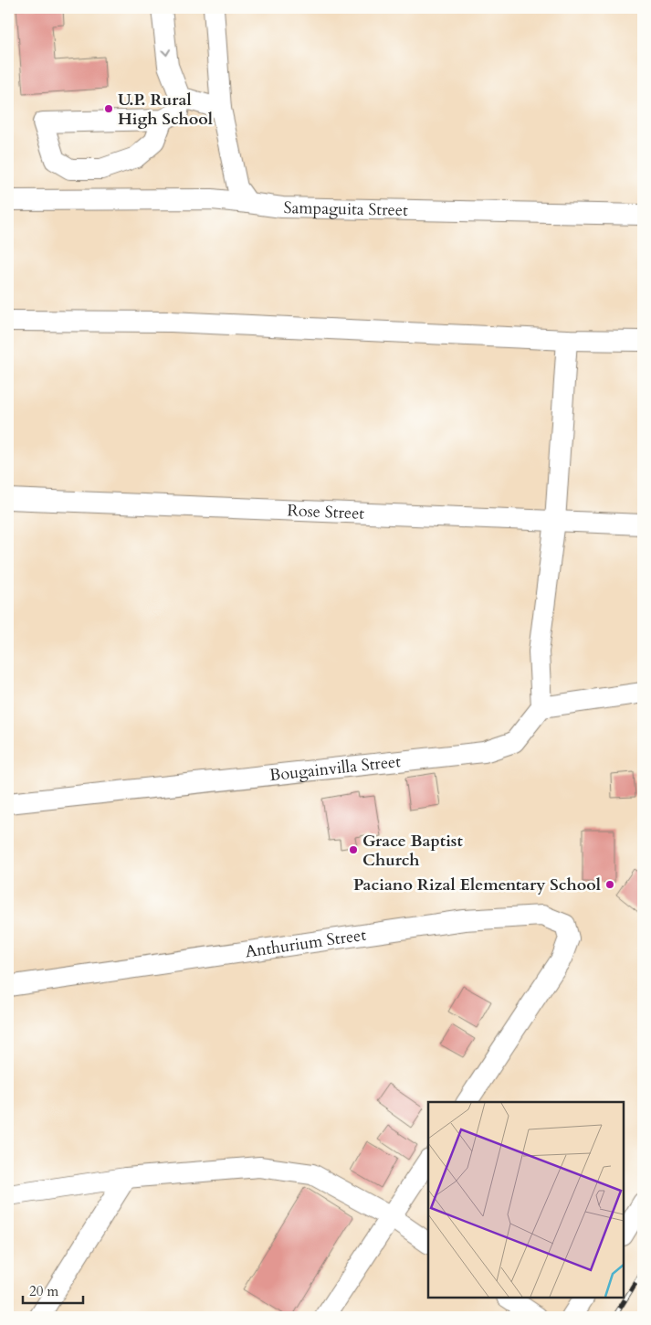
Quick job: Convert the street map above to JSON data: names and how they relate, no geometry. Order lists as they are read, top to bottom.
{
  "streets": {
    "street": [
      "Sampaguita Street",
      "Rose Street",
      "Bougainvilla Street",
      "Anthurium Street"
    ]
  },
  "places": ["U.P. Rural High School", "Grace Baptist Church", "Paciano Rizal Elementary School"],
  "scale_bar": "20 m"
}
